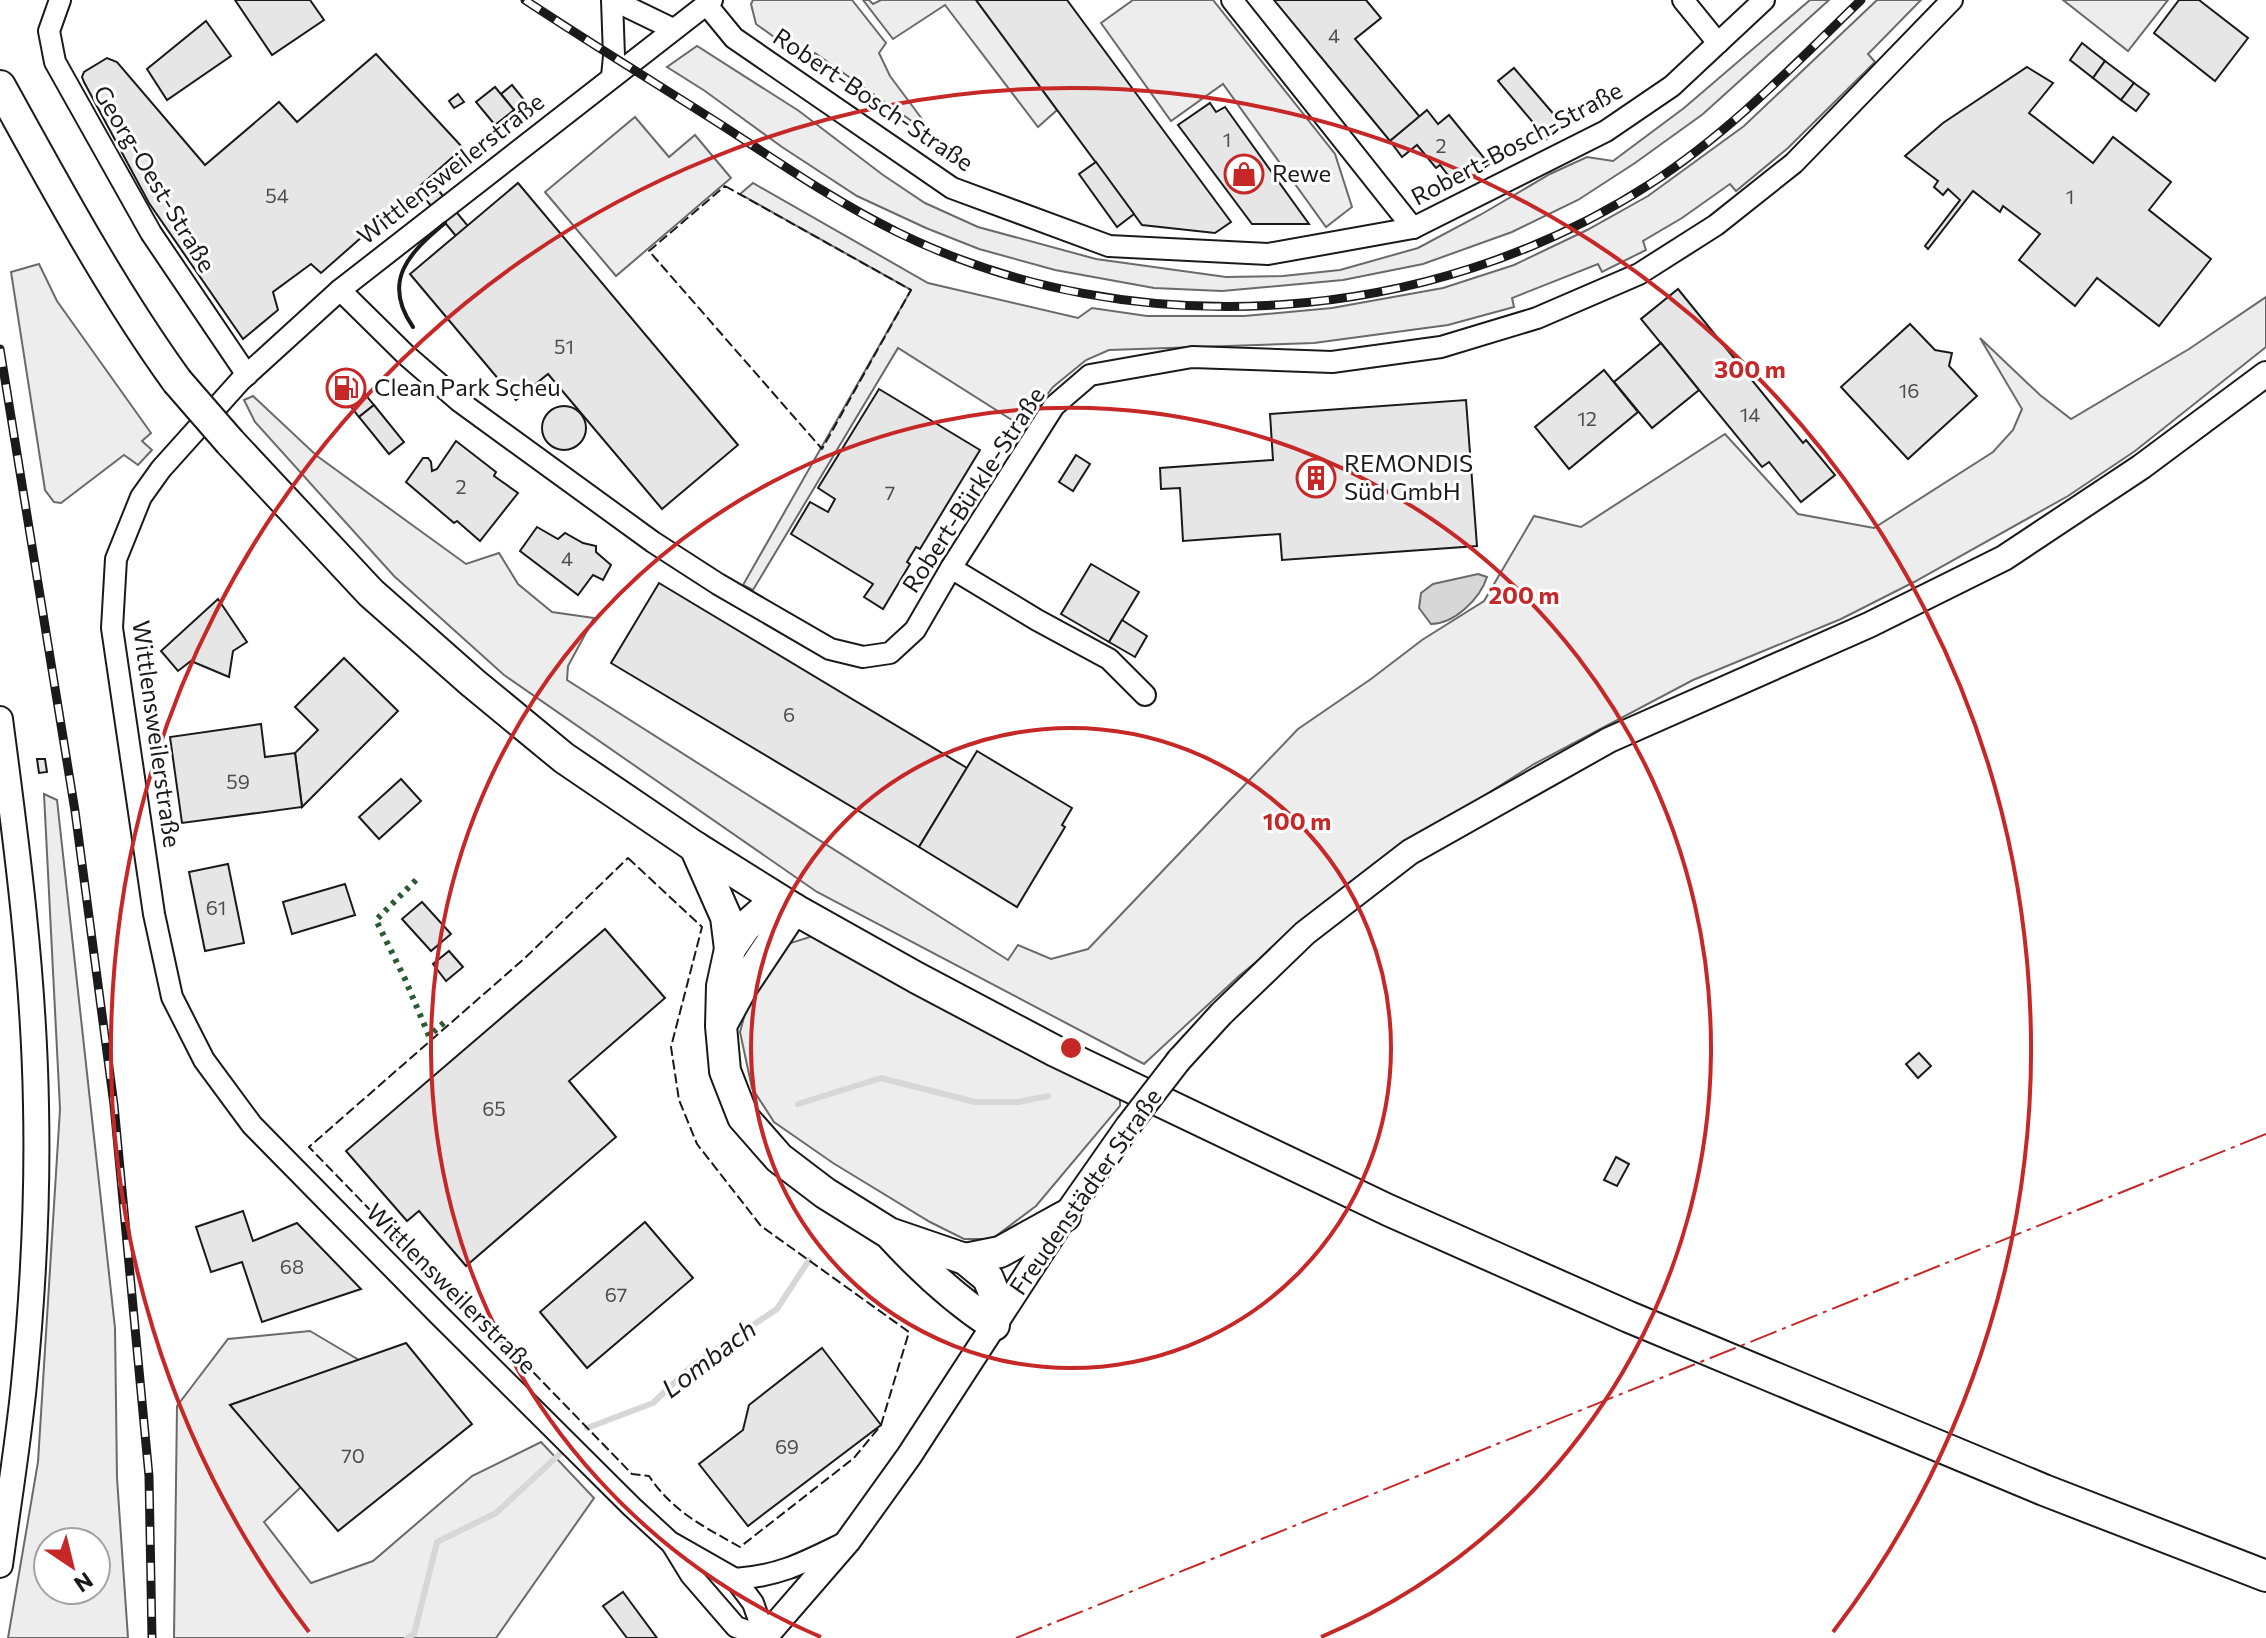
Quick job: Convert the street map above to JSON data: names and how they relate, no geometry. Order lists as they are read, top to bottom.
{
  "streets": {
    "street": [
      "Robert-Bosch-Straße",
      "Wittlensweilerstraße",
      "Georg-Oest-Straße",
      "Robert-Bürkle-Straße",
      "Freudenstädter Straße"
    ]
  },
  "crossings": [
    ["Robert-Bosch-Straße", "Wittlensweilerstraße"],
    ["Wittlensweilerstraße", "Georg-Oest-Straße"],
    ["Wittlensweilerstraße", "Robert-Bürkle-Straße"],
    ["Wittlensweilerstraße", "Freudenstädter Straße"]
  ],
  "water": ["Lombach"],
  "places": {
    "shop": ["Rewe"],
    "fuel station": ["Clean Park Scheu"],
    "building": ["REMONDIS Süd GmbH"]
  },
  "house_numbers": [
    "4",
    "1",
    "2",
    "54",
    "1",
    "51",
    "16",
    "14",
    "12",
    "2",
    "7",
    "4",
    "6",
    "59",
    "61",
    "65",
    "68",
    "67",
    "69",
    "70"
  ],
  "north": "bottom right",
  "rings": ["300 m", "200 m", "100 m"]
}
